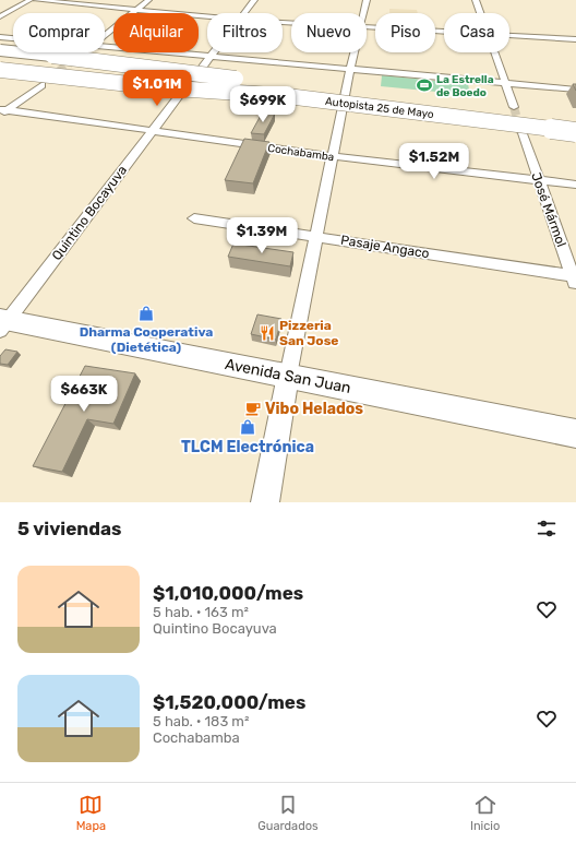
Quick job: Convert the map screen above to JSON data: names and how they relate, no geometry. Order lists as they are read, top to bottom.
{
  "streets": {
    "highway": ["Autopista 25 de Mayo"],
    "main road": ["Avenida San Juan"],
    "street": [
      "Cochabamba",
      "José Mármol",
      "Quintino Bocayuva",
      "Pasaje Angaco"
    ]
  },
  "crossings": [
    ["Cochabamba", "José Mármol"],
    ["Cochabamba", "Quintino Bocayuva"],
    ["José Mármol", "Pasaje Angaco"],
    ["Quintino Bocayuva", "Avenida San Juan"]
  ],
  "places": {
    "sports": ["La Estrella de Boedo"],
    "shop": ["Dharma Cooperativa (Dietética)", "TLCM Electrónica"],
    "restaurant": ["Pizzeria San Jose"],
    "cafe": ["Vibo Helados"]
  },
  "page": {
    "chip": [
      "Comprar",
      "Alquilar",
      "Filtros",
      "Nuevo",
      "Piso",
      "Casa"
    ],
    "price": [
      "$1.01M",
      "$699K",
      "$1.52M",
      "$1.39M",
      "$663K"
    ],
    "heading": "5 viviendas",
    "list": [
      {
        "name": "$1,010,000/mes",
        "note": "5 hab. · 163 m² · Quintino Bocayuva"
      },
      {
        "name": "$1,520,000/mes",
        "note": "5 hab. · 183 m² · Cochabamba"
      }
    ],
    "tabs": ["Mapa", "Guardados", "Inicio"]
  }
}
